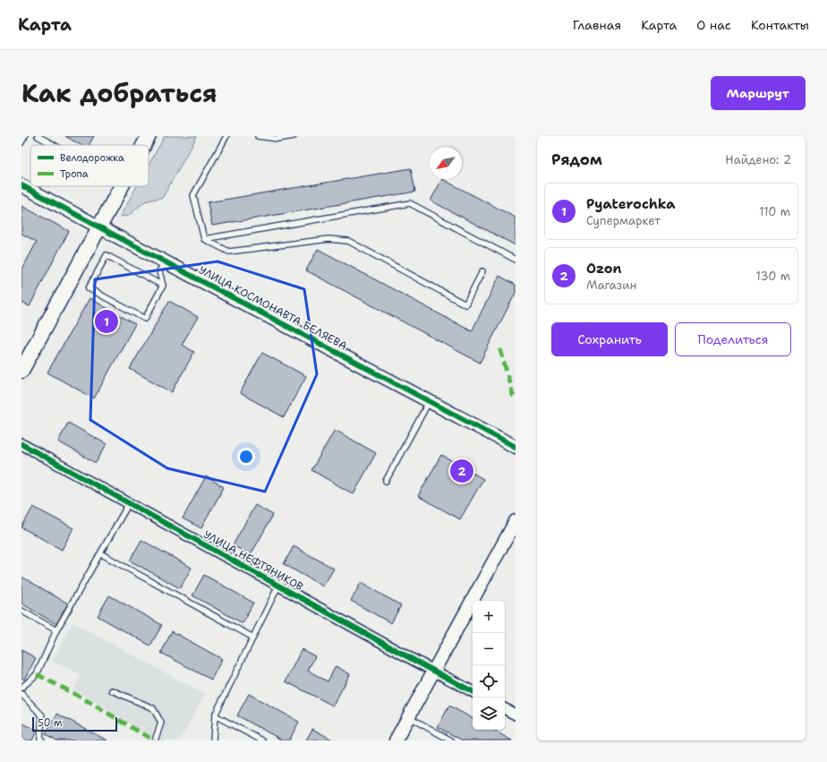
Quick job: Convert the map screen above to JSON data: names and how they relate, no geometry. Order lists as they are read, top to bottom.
{
  "streets": {
    "street": ["УЛИЦА КОСМОНАВТА БЕЛЯЕВА", "УЛИЦА НЕФТЯНИКОВ"]
  },
  "legend": ["Велодорожка", "Тропа"],
  "scale_bar": "50 m",
  "north": "bottom left",
  "page": {
    "header": "Карта",
    "nav": [
      "Главная",
      "Карта",
      "О нас",
      "Контакты"
    ],
    "title": "Как добраться",
    "buttons": [
      "Маршрут",
      ["Сохранить", "Поделиться"]
    ],
    "heading": ["Рядом", "Найдено: 2"],
    "list": [
      {
        "mark": "1",
        "name": "Pyaterochka",
        "note": "Супермаркет",
        "value": "110 m"
      },
      {
        "mark": "2",
        "name": "Ozon",
        "note": "Магазин",
        "value": "130 m"
      }
    ],
    "pins": ["1", "2"],
    "map_buttons": ["+", "−"],
    "scale": "50 m"
  }
}
